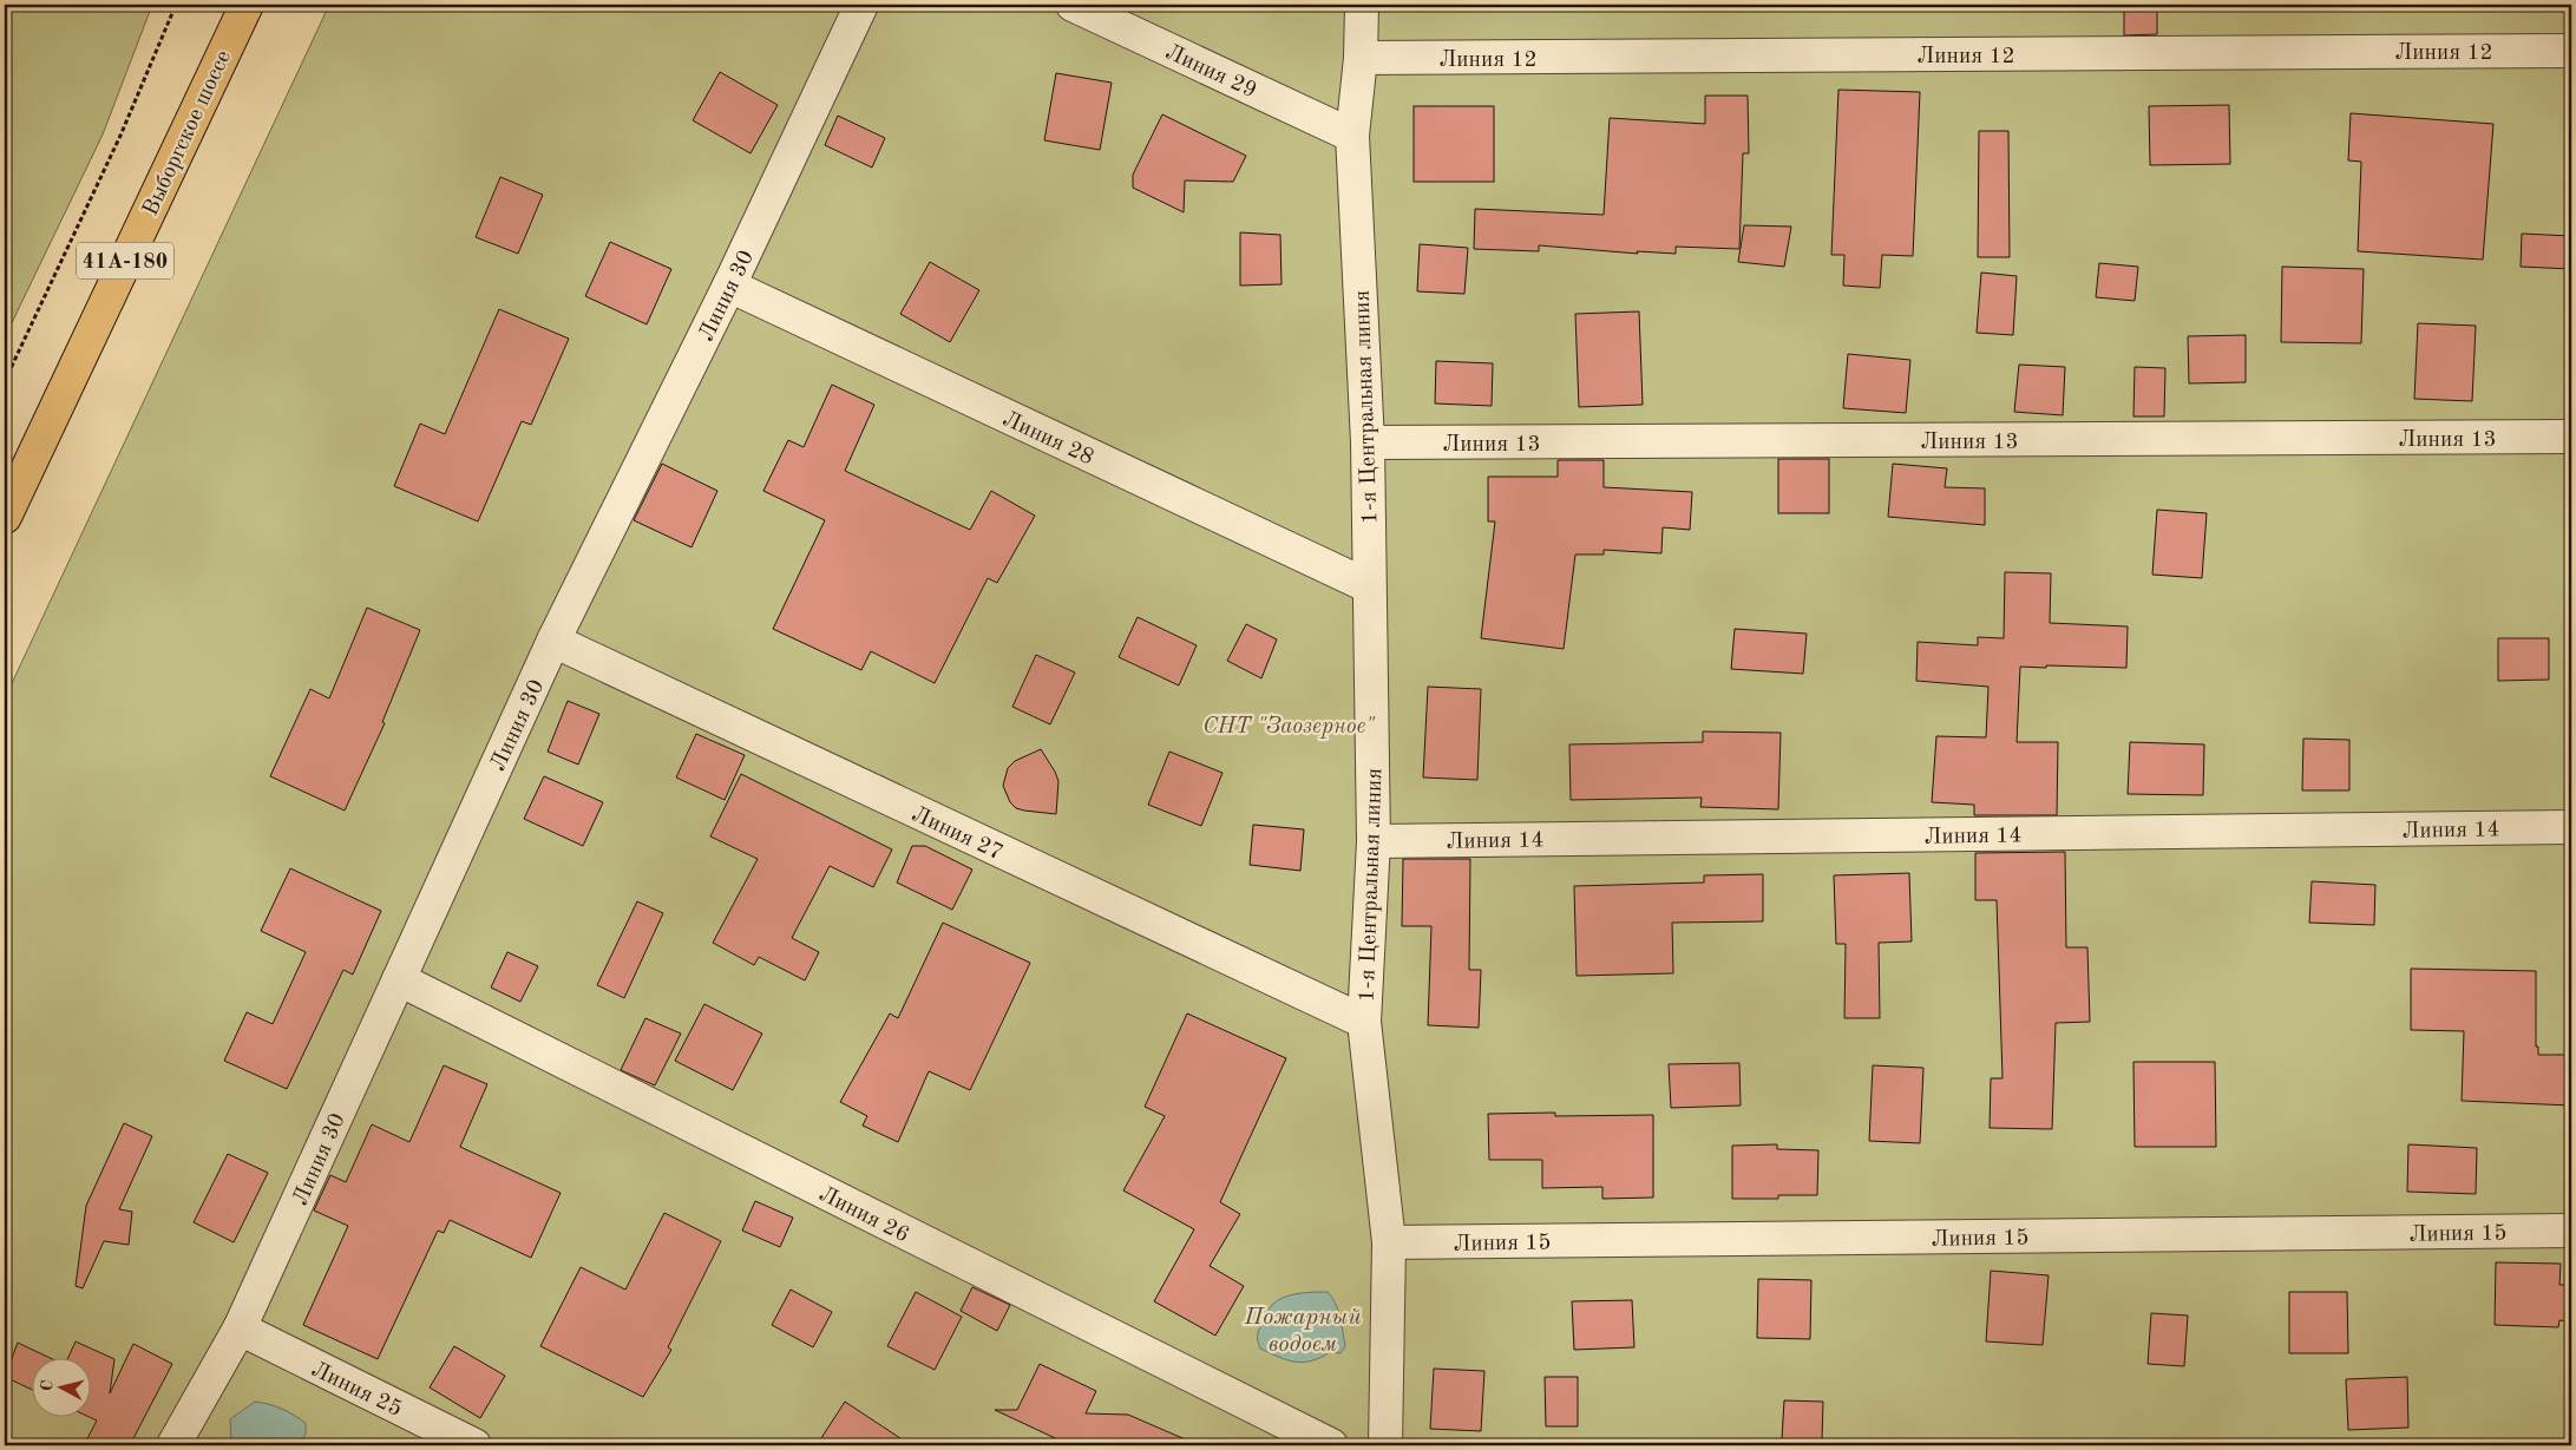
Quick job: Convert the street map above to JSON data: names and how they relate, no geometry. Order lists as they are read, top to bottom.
{
  "streets": {
    "main road": ["Выборгское шоссе", "41А-180"],
    "street": [
      "Линия 12",
      "Линия 29",
      "Линия 30",
      "1-я Центральная линия",
      "Линия 28",
      "Линия 13",
      "Линия 14",
      "Линия 27",
      "Линия 26",
      "Линия 15",
      "Линия 25"
    ]
  },
  "crossings": [
    ["Линия 12", "1-я Центральная линия"],
    ["Линия 29", "1-я Центральная линия"],
    ["Линия 30", "Линия 28"],
    ["Линия 30", "Линия 27"],
    ["Линия 30", "Линия 26"],
    ["Линия 30", "Линия 25"],
    ["1-я Центральная линия", "Линия 28"],
    ["1-я Центральная линия", "Линия 13"],
    ["1-я Центральная линия", "Линия 14"],
    ["1-я Центральная линия", "Линия 27"],
    ["1-я Центральная линия", "Линия 15"]
  ],
  "water": ["Пожарный водоем"],
  "parks": ["СНТ \"Заозерное\""],
  "north": "left"
}
